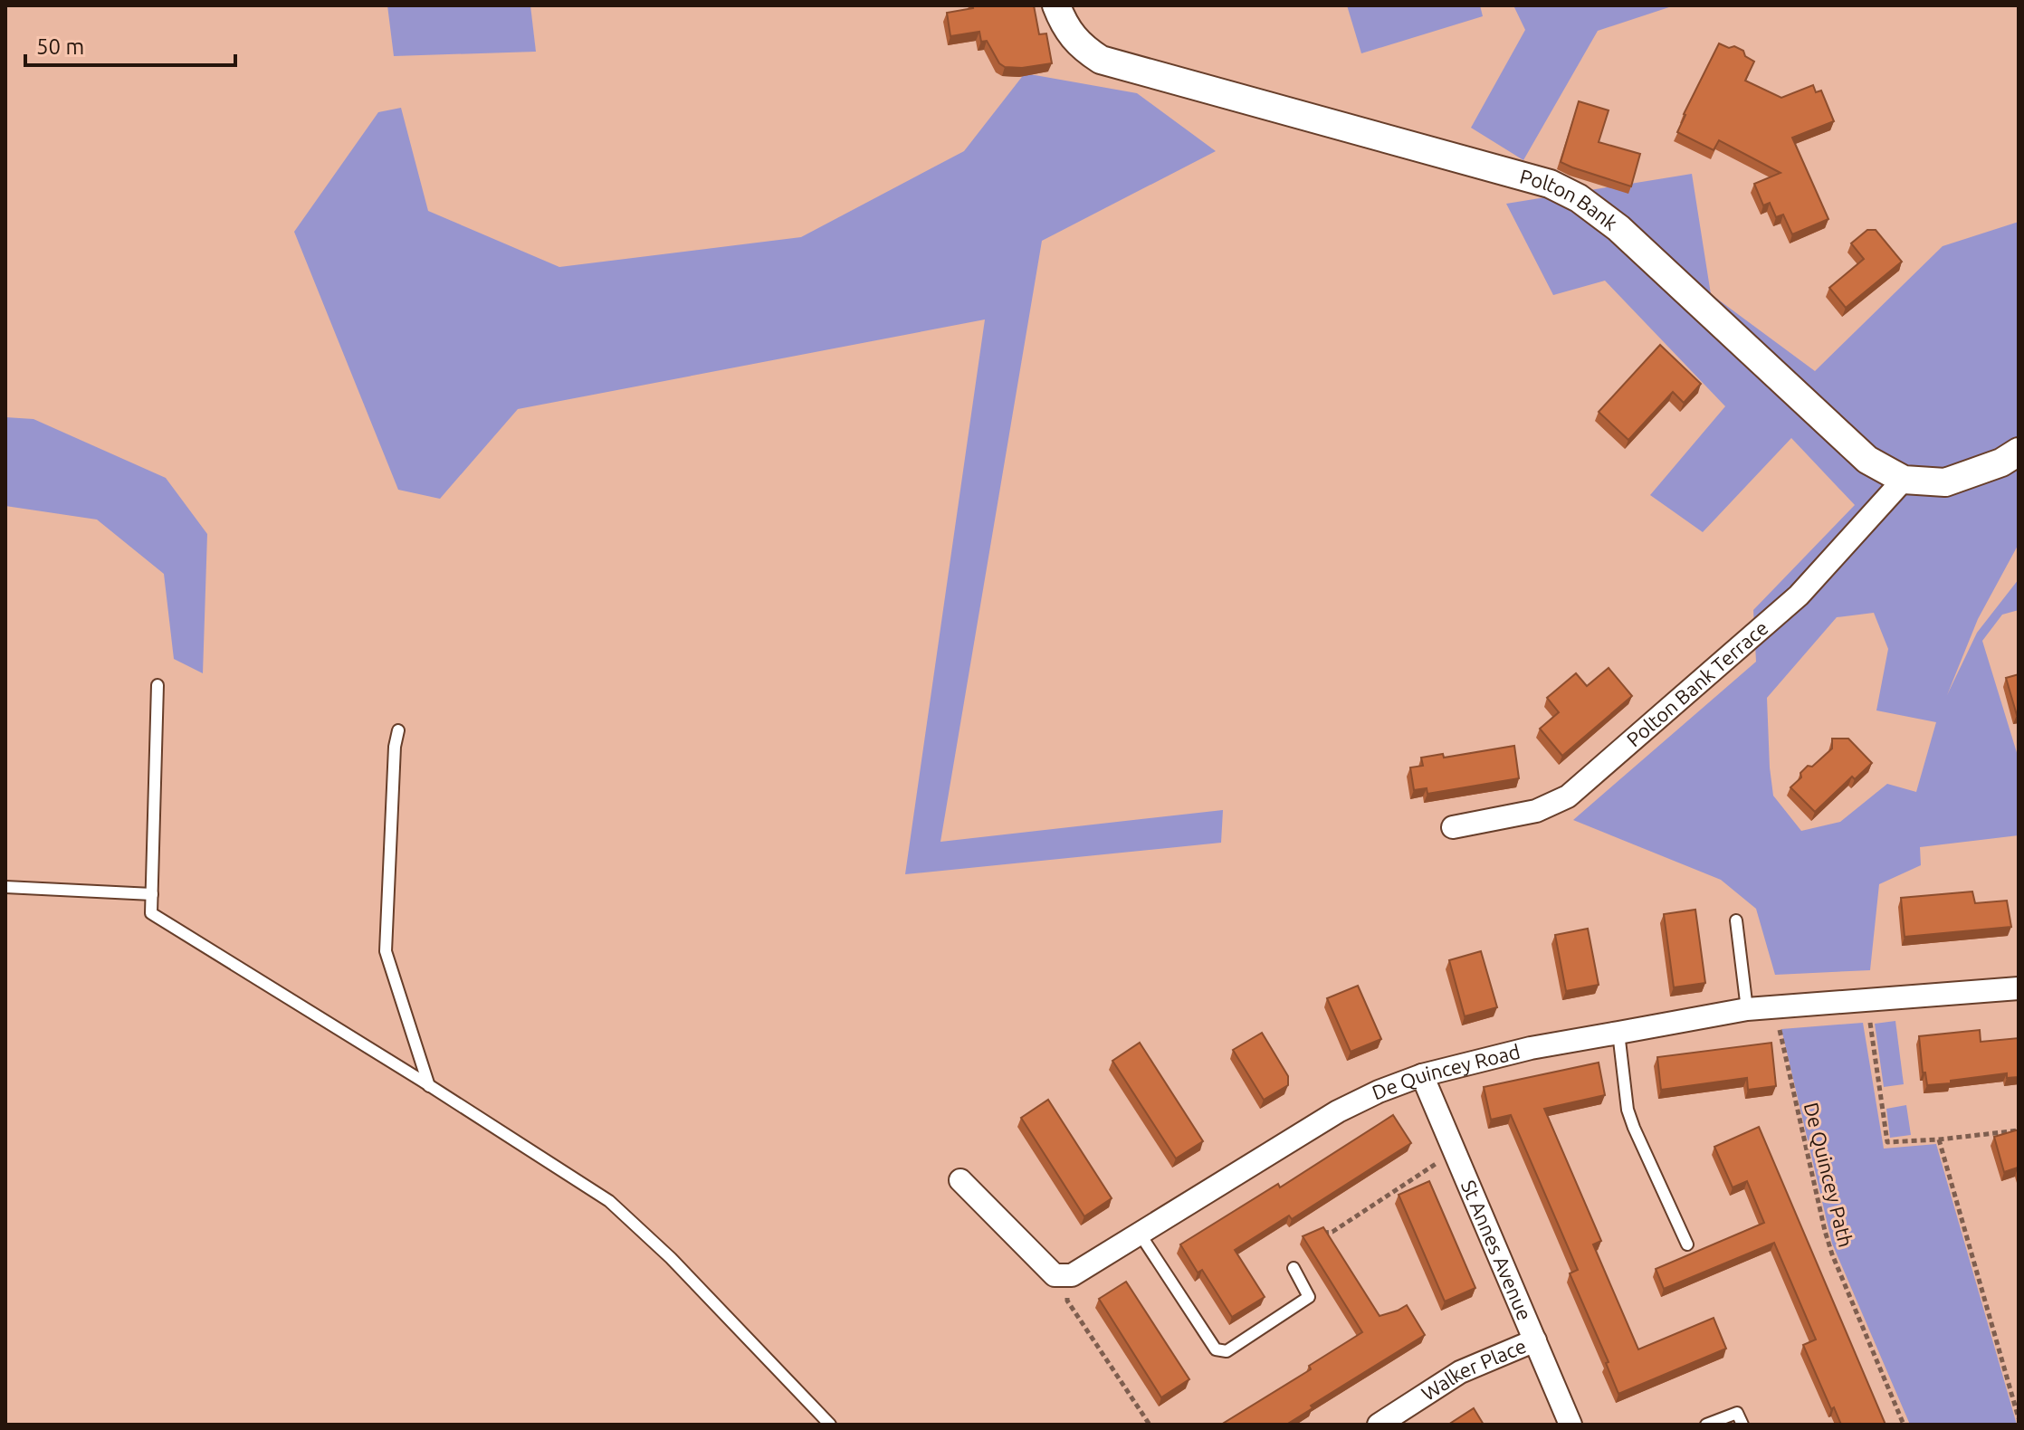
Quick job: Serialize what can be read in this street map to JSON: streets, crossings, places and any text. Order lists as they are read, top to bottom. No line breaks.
{"streets":{"street":["Polton Bank","Polton Bank Terrace","De Quincey Road","St Annes Avenue","Walker Place"],"path":["De Quincey Path"]},"crossings":[["Polton Bank","Polton Bank Terrace"],["De Quincey Road","De Quincey Path"],["De Quincey Road","St Annes Avenue"],["St Annes Avenue","Walker Place"]],"scale_bar":"50 m"}
